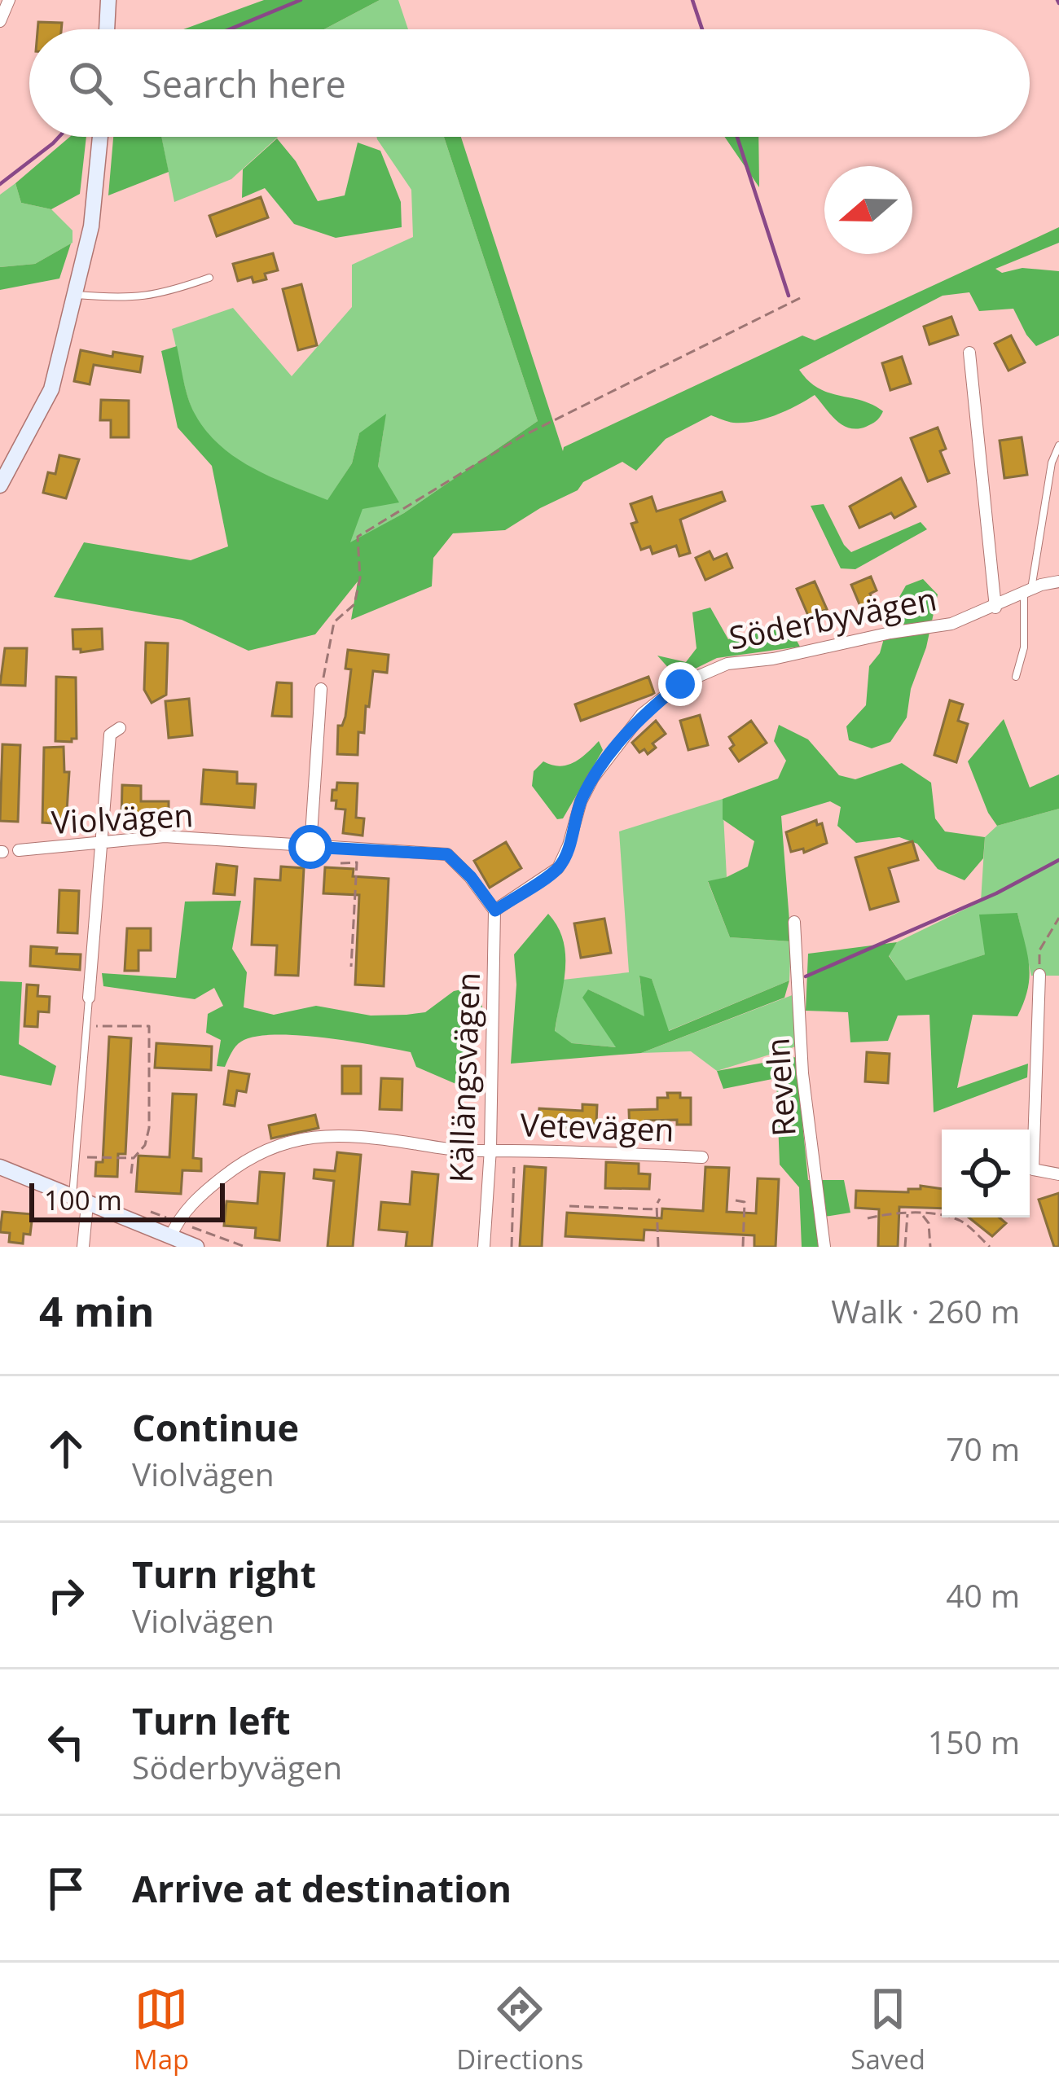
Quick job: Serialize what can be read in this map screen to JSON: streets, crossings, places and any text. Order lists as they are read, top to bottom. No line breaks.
{"streets":{"street":["Söderbyvägen","Violvägen","Källängsvägen","Reveln","Vetevägen"]},"crossings":[["Söderbyvägen","Violvägen"],["Söderbyvägen","Källängsvägen"],["Violvägen","Källängsvägen"],["Källängsvägen","Vetevägen"]],"scale_bar":"100 m","north":"left","page":{"search":"Search here","scale":"100 m","heading":["4 min","Walk · 260 m"],"list":[["Continue","Violvägen","70 m"],["Turn right","Violvägen","40 m"],["Turn left","Söderbyvägen","150 m"],"Arrive at destination"],"nav":["Map","Directions","Saved"]}}
